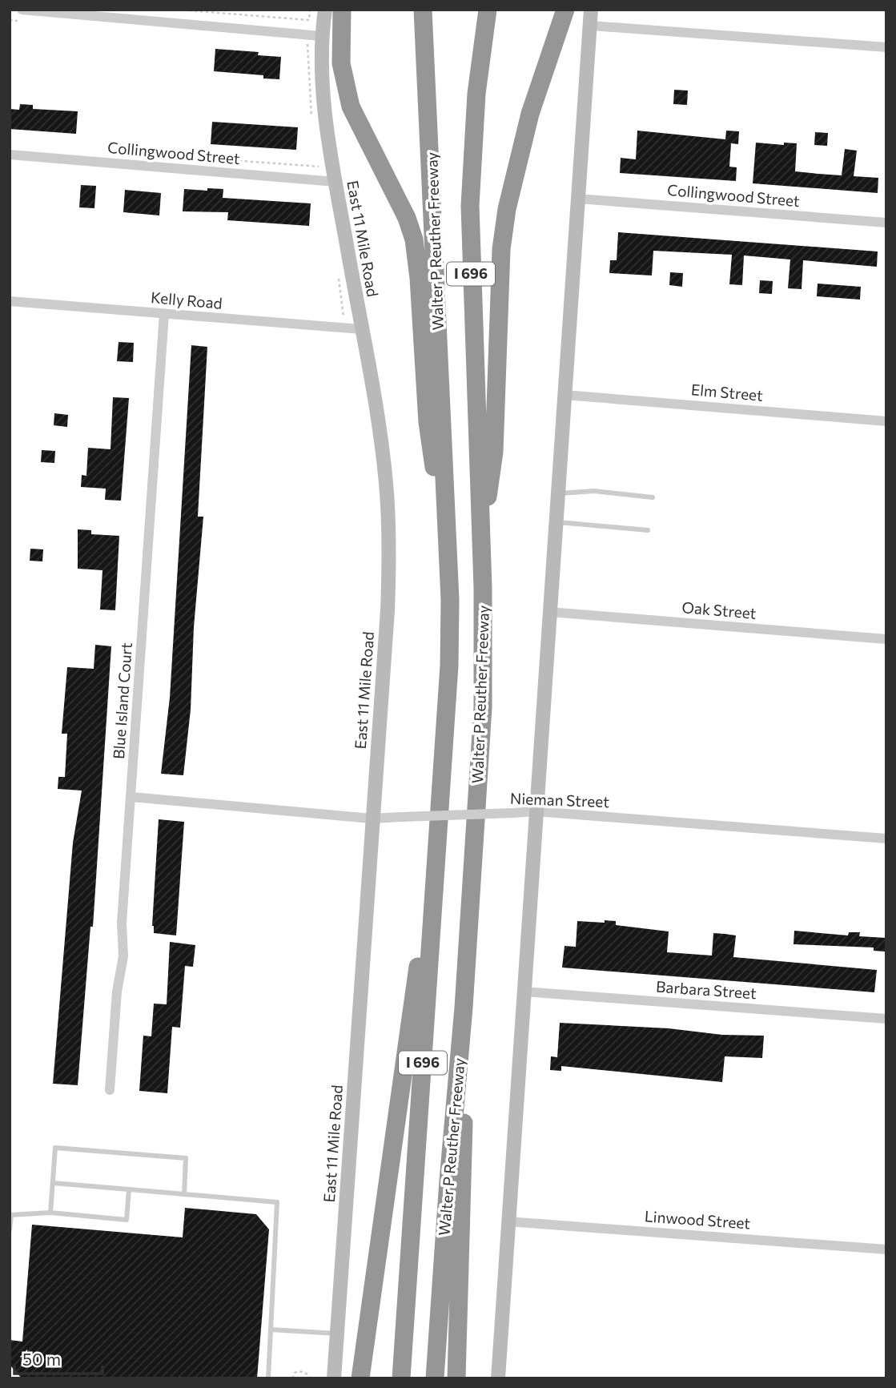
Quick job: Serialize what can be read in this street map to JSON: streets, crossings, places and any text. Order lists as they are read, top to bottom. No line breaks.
{"streets":{"highway":["Walter P Reuther Freeway","I 696"],"main road":["East 11 Mile Road"],"street":["Collingwood Street","Kelly Road","Elm Street","Oak Street","Blue Island Court","Nieman Street","Barbara Street","Linwood Street"]},"crossings":[["Collingwood Street","East 11 Mile Road"],["East 11 Mile Road","Kelly Road"],["East 11 Mile Road","Nieman Street"],["Kelly Road","Blue Island Court"],["Blue Island Court","Nieman Street"]],"scale_bar":"50 m"}
